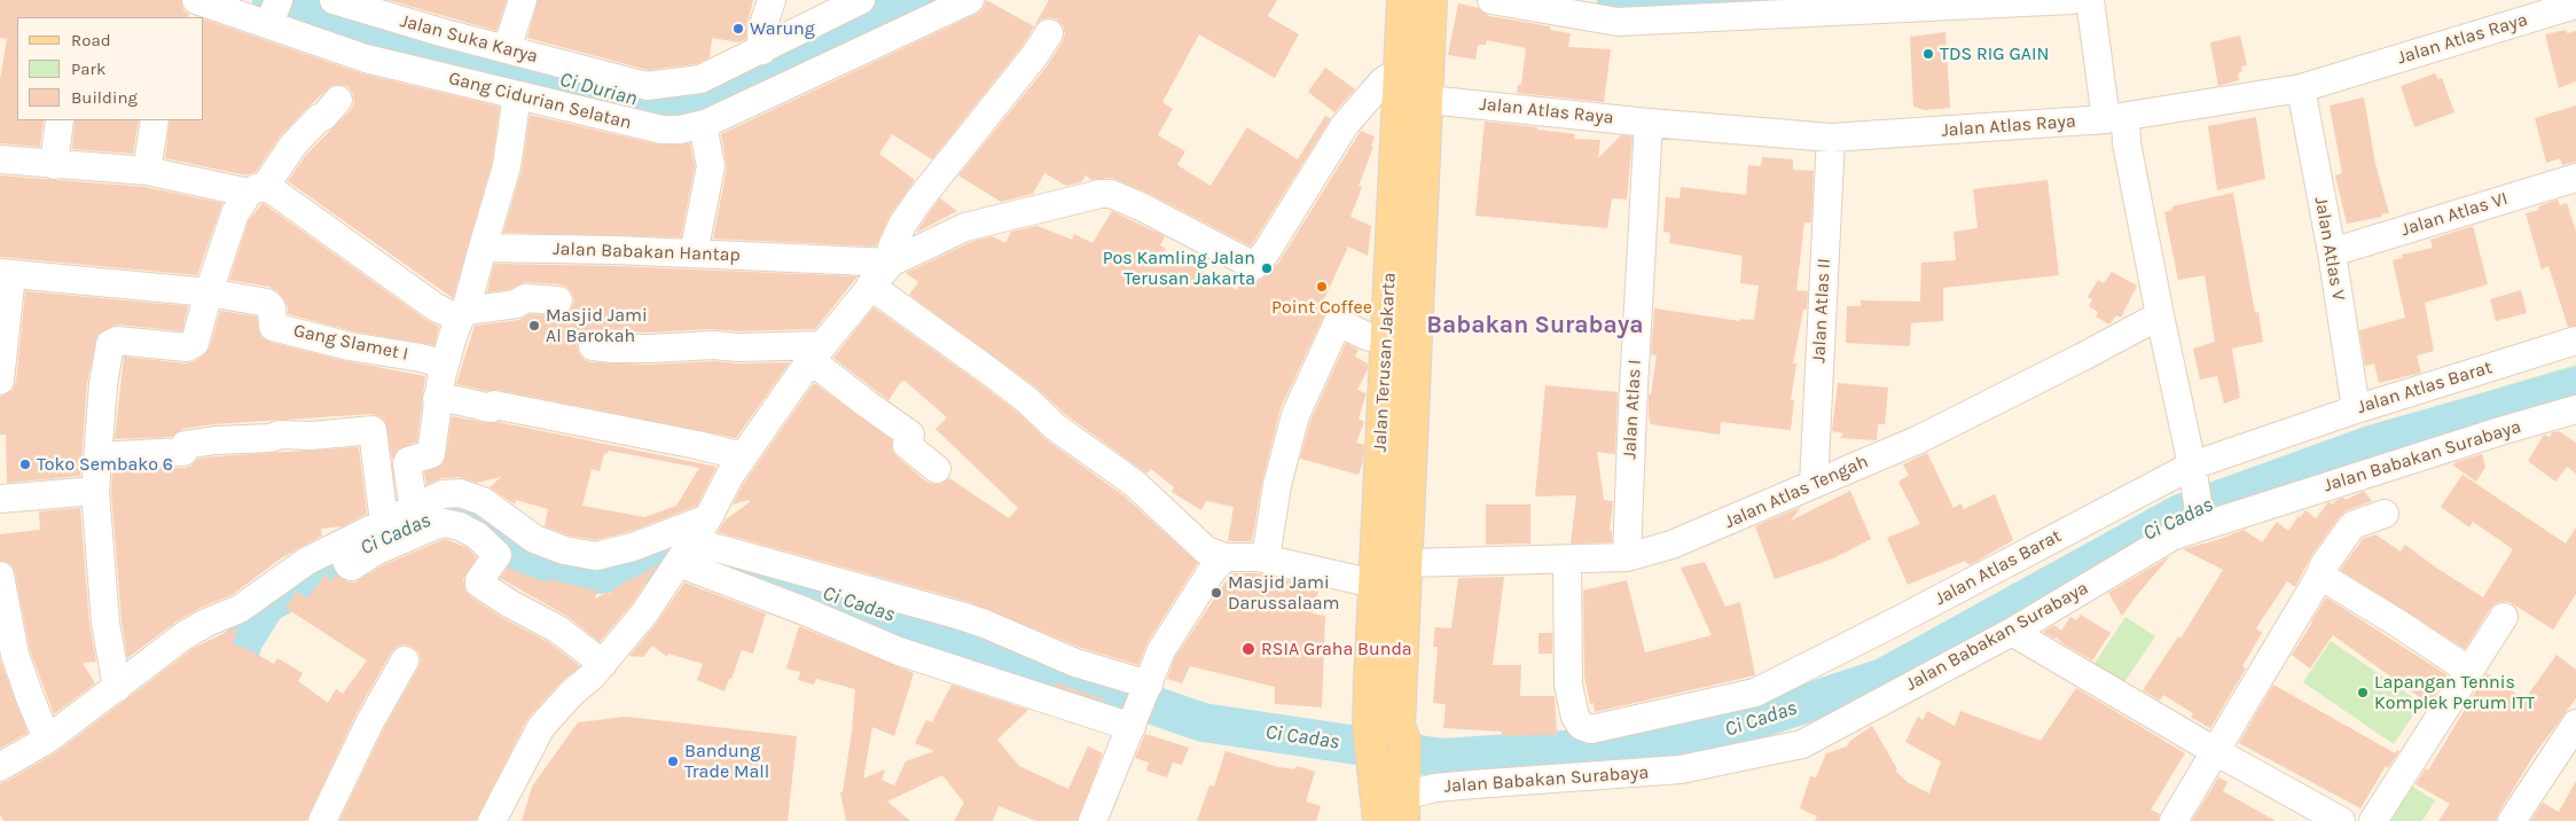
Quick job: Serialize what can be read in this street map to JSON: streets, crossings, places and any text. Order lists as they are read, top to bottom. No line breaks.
{"streets":{"main road":["Jalan Terusan Jakarta"],"street":["Jalan Suka Karya","Jalan Atlas Raya","Gang Cidurian Selatan","Jalan Atlas VI","Jalan Atlas V","Jalan Babakan Hantap","Jalan Atlas II","Gang Slamet I","Jalan Atlas Barat","Jalan Atlas I","Jalan Babakan Surabaya","Jalan Atlas Tengah"]},"crossings":[["Jalan Atlas Raya","Jalan Atlas V"],["Jalan Atlas Raya","Jalan Babakan Hantap"],["Jalan Atlas Raya","Jalan Atlas II"],["Jalan Atlas Raya","Jalan Terusan Jakarta"],["Jalan Atlas Raya","Jalan Atlas I"],["Jalan Atlas VI","Jalan Atlas V"],["Jalan Atlas V","Jalan Atlas Barat"],["Jalan Babakan Hantap","Jalan Terusan Jakarta"],["Jalan Atlas II","Jalan Atlas Tengah"],["Jalan Terusan Jakarta","Jalan Babakan Surabaya"],["Jalan Terusan Jakarta","Jalan Atlas Tengah"],["Jalan Atlas Barat","Jalan Atlas Tengah"],["Jalan Atlas I","Jalan Atlas Tengah"]],"districts":["Babakan Surabaya"],"water":["Ci Durian","Ci Cadas"],"places":["Warung","TDS RIG GAIN","Pos Kamling Jalan Terusan Jakarta","Point Coffee","Masjid Jami Al Barokah","Toko Sembako 6","Masjid Jami Darussalaam","RSIA Graha Bunda","Lapangan Tennis Komplek Perum ITT","Bandung Trade Mall"],"legend":["Road","Park","Building"]}
